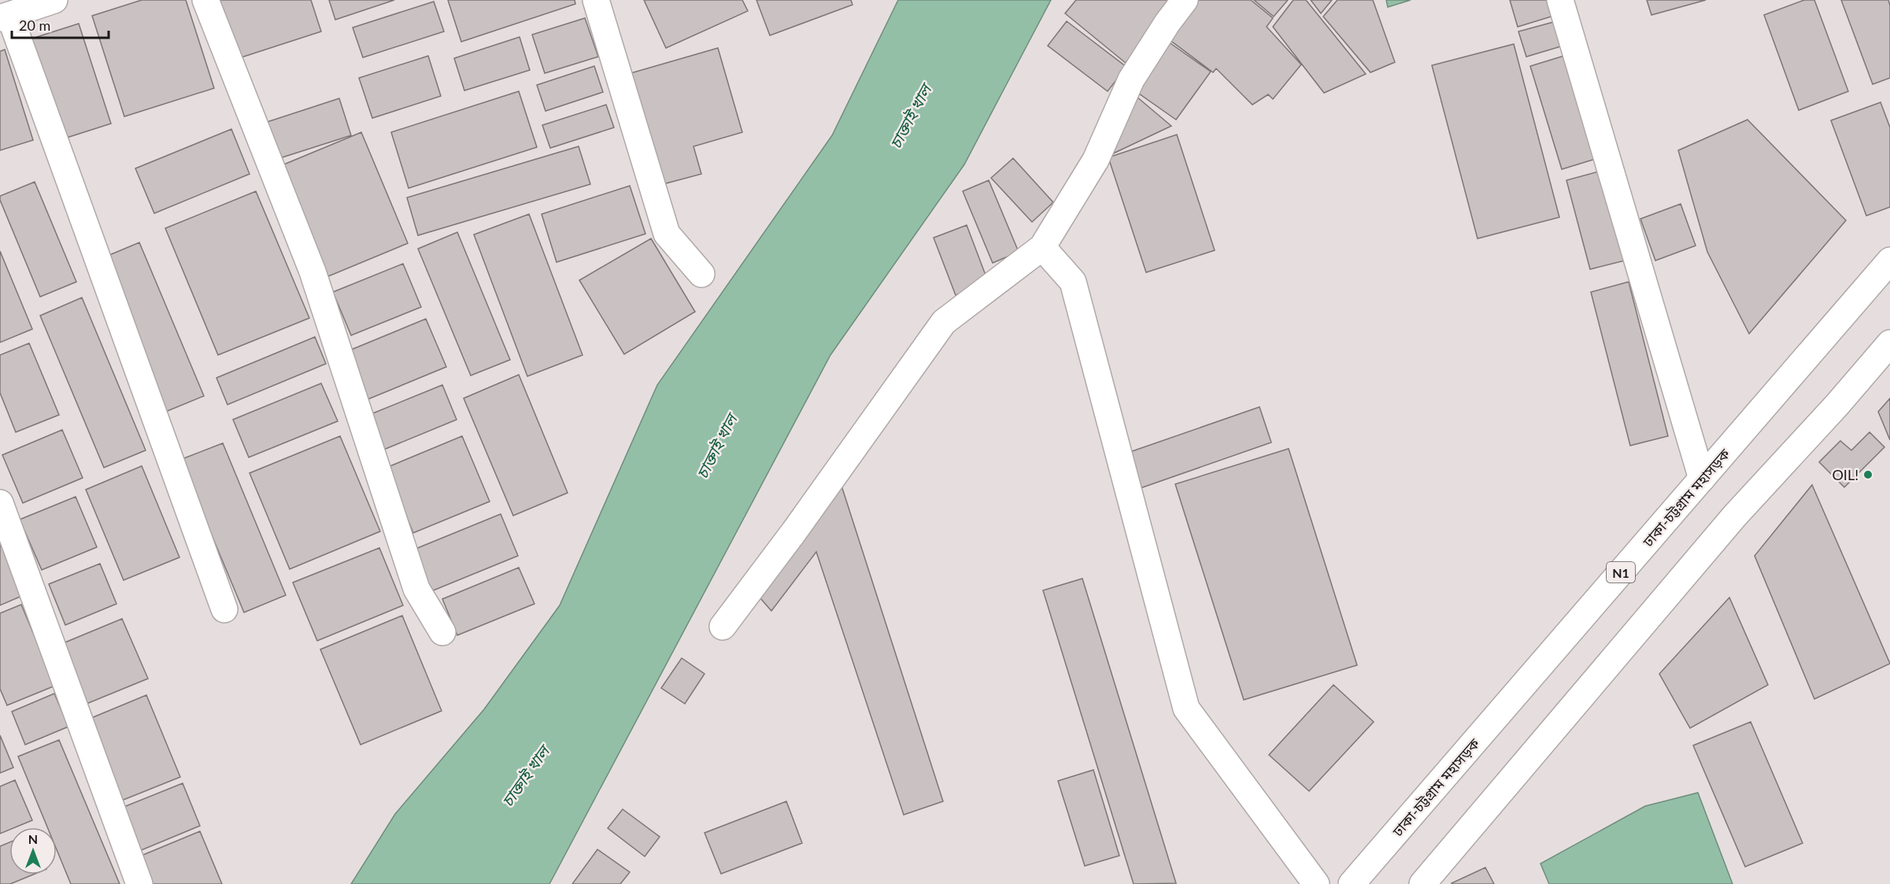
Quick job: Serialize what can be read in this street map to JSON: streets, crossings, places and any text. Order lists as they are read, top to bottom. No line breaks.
{"streets":{"main road":["ঢাকা-চট্টগ্রাম মহাসড়ক","N1"]},"water":["চাক্তাই খাল"],"places":["OIL!"],"scale_bar":"20 m","north":"top"}
